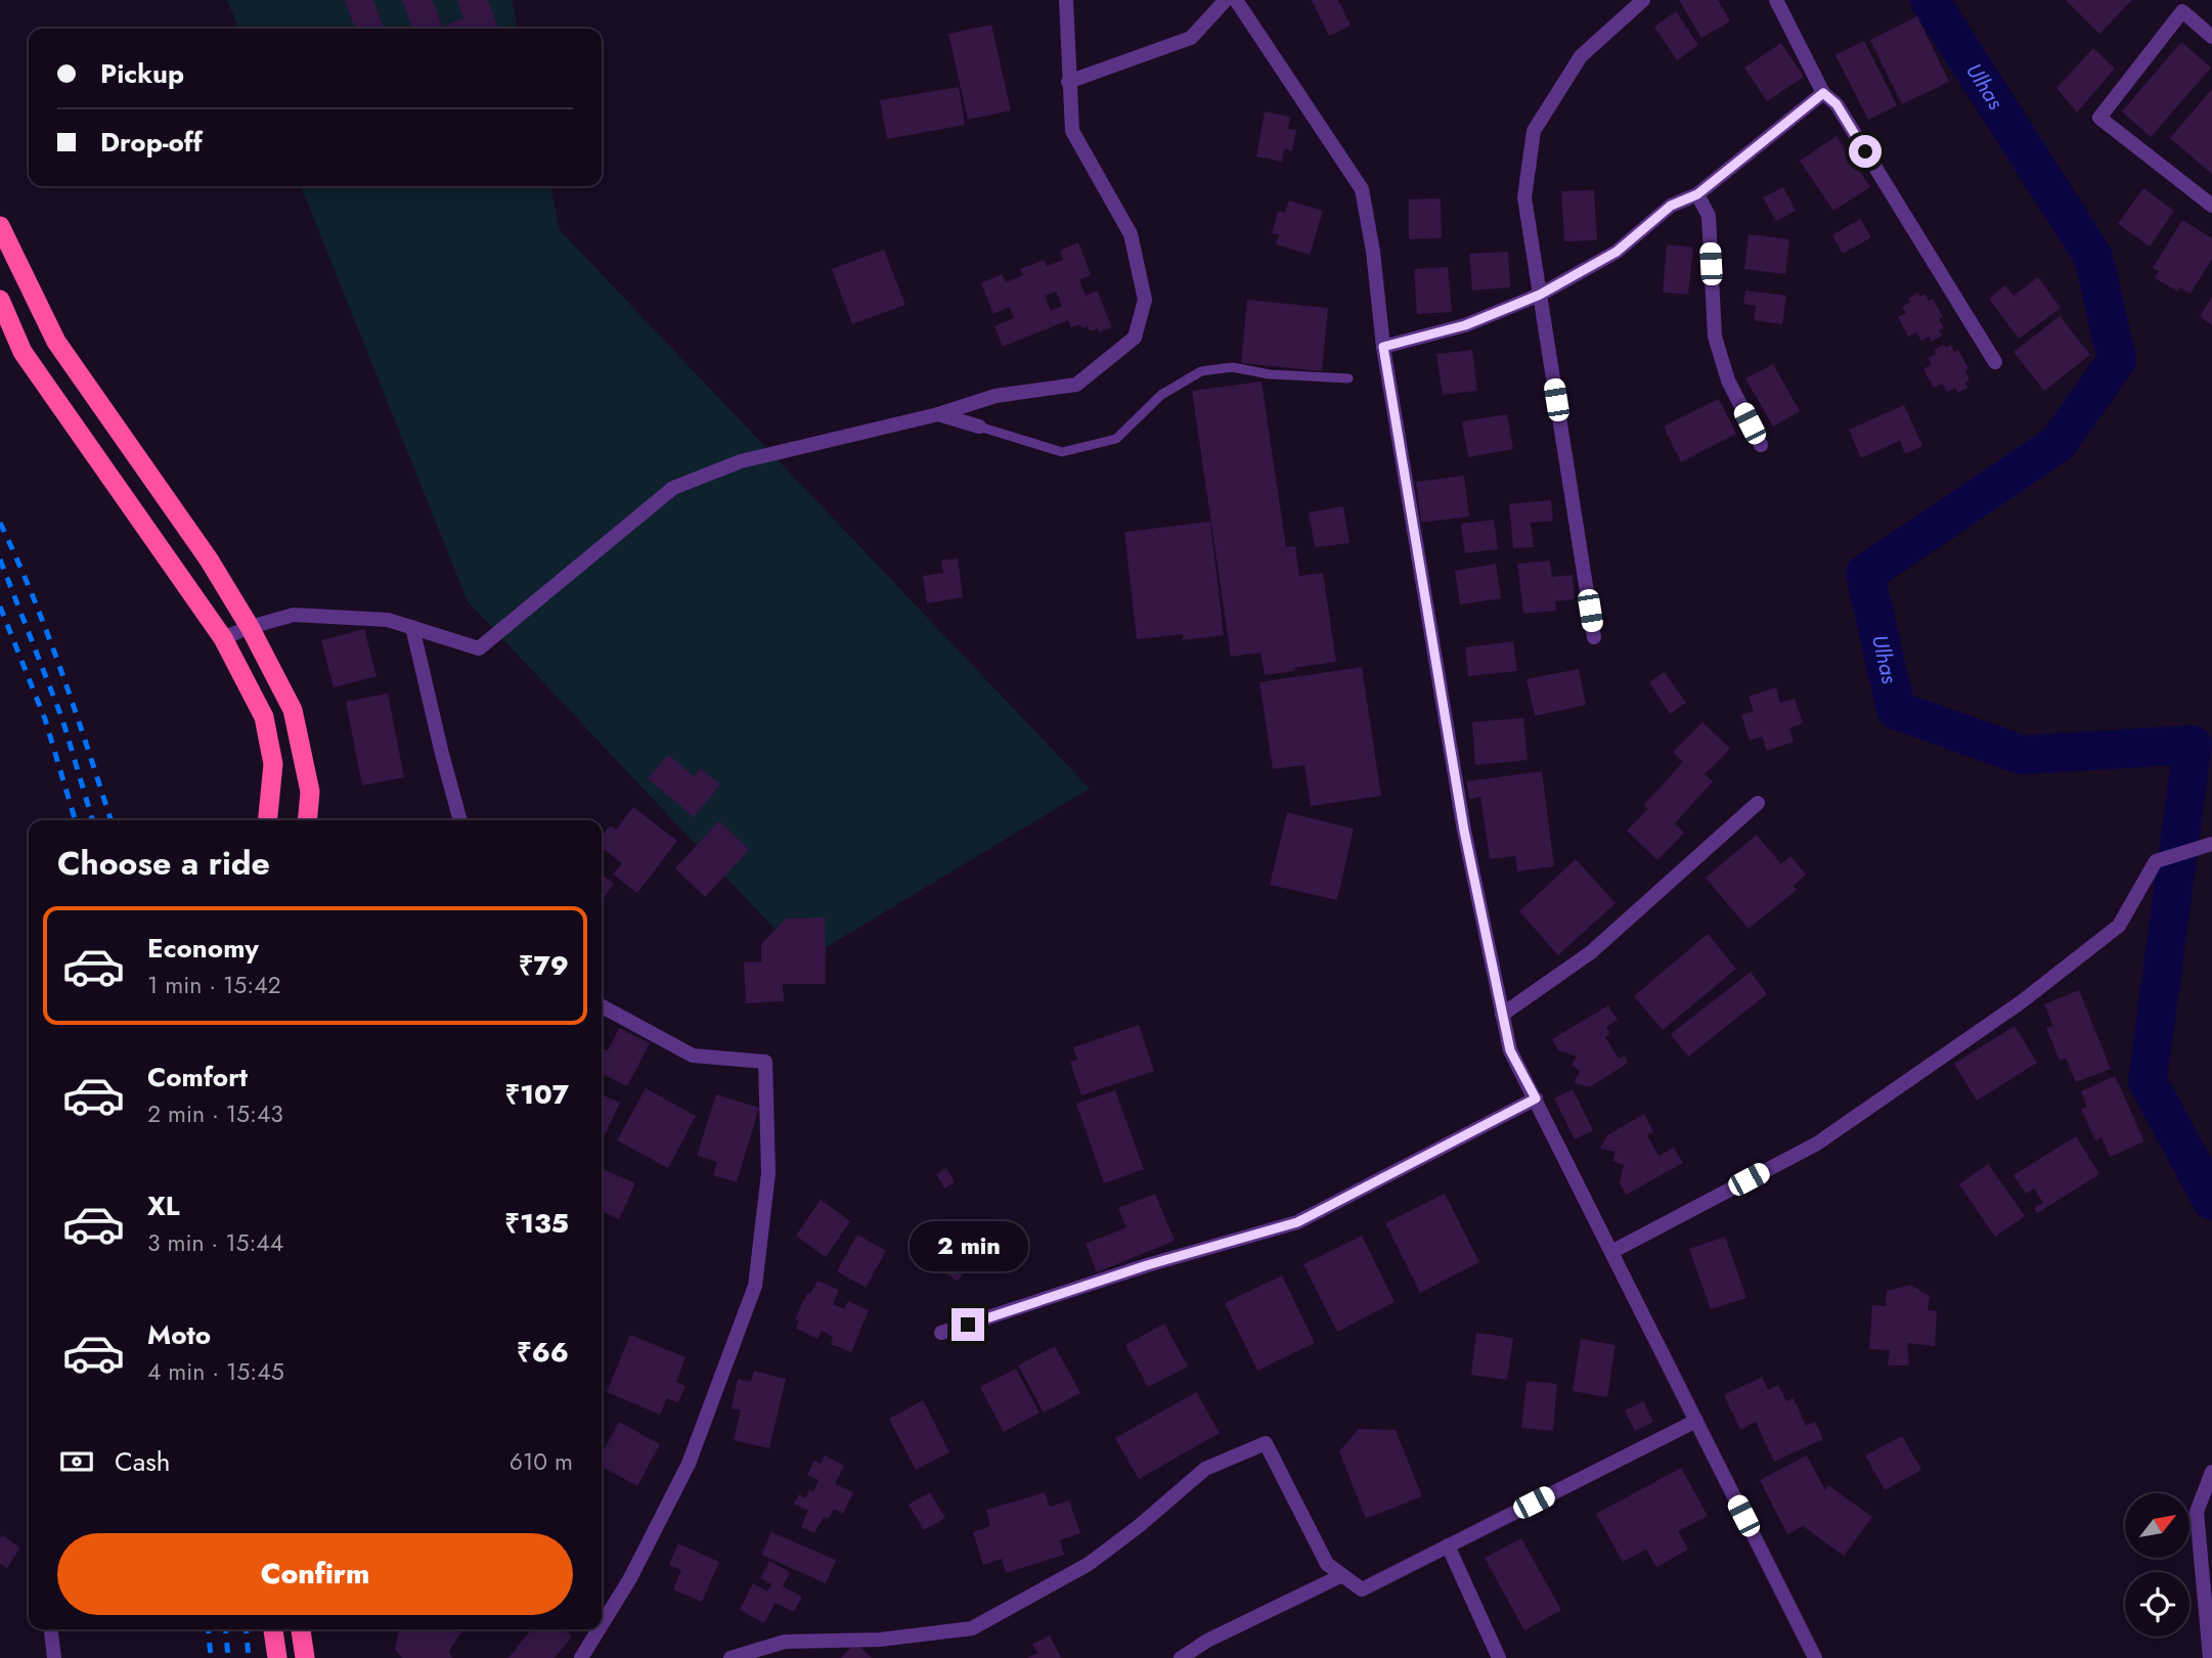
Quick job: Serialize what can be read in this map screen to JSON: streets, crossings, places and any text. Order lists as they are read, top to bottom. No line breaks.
{"water":["Ulhas"],"north":"top right","page":{"banner":["Pickup","Drop-off"],"heading":"Choose a ride","list":[{"name":"Economy","note":"1 min · 15:42","value":"₹79"},{"name":"Comfort","note":"2 min · 15:43","value":"₹107"},{"name":"XL","note":"3 min · 15:44","value":"₹135"},{"name":"Moto","note":"4 min · 15:45","value":"₹66"}],"bubble":"2 min","pay":["Cash","610 m"],"buttons":"Confirm"}}
